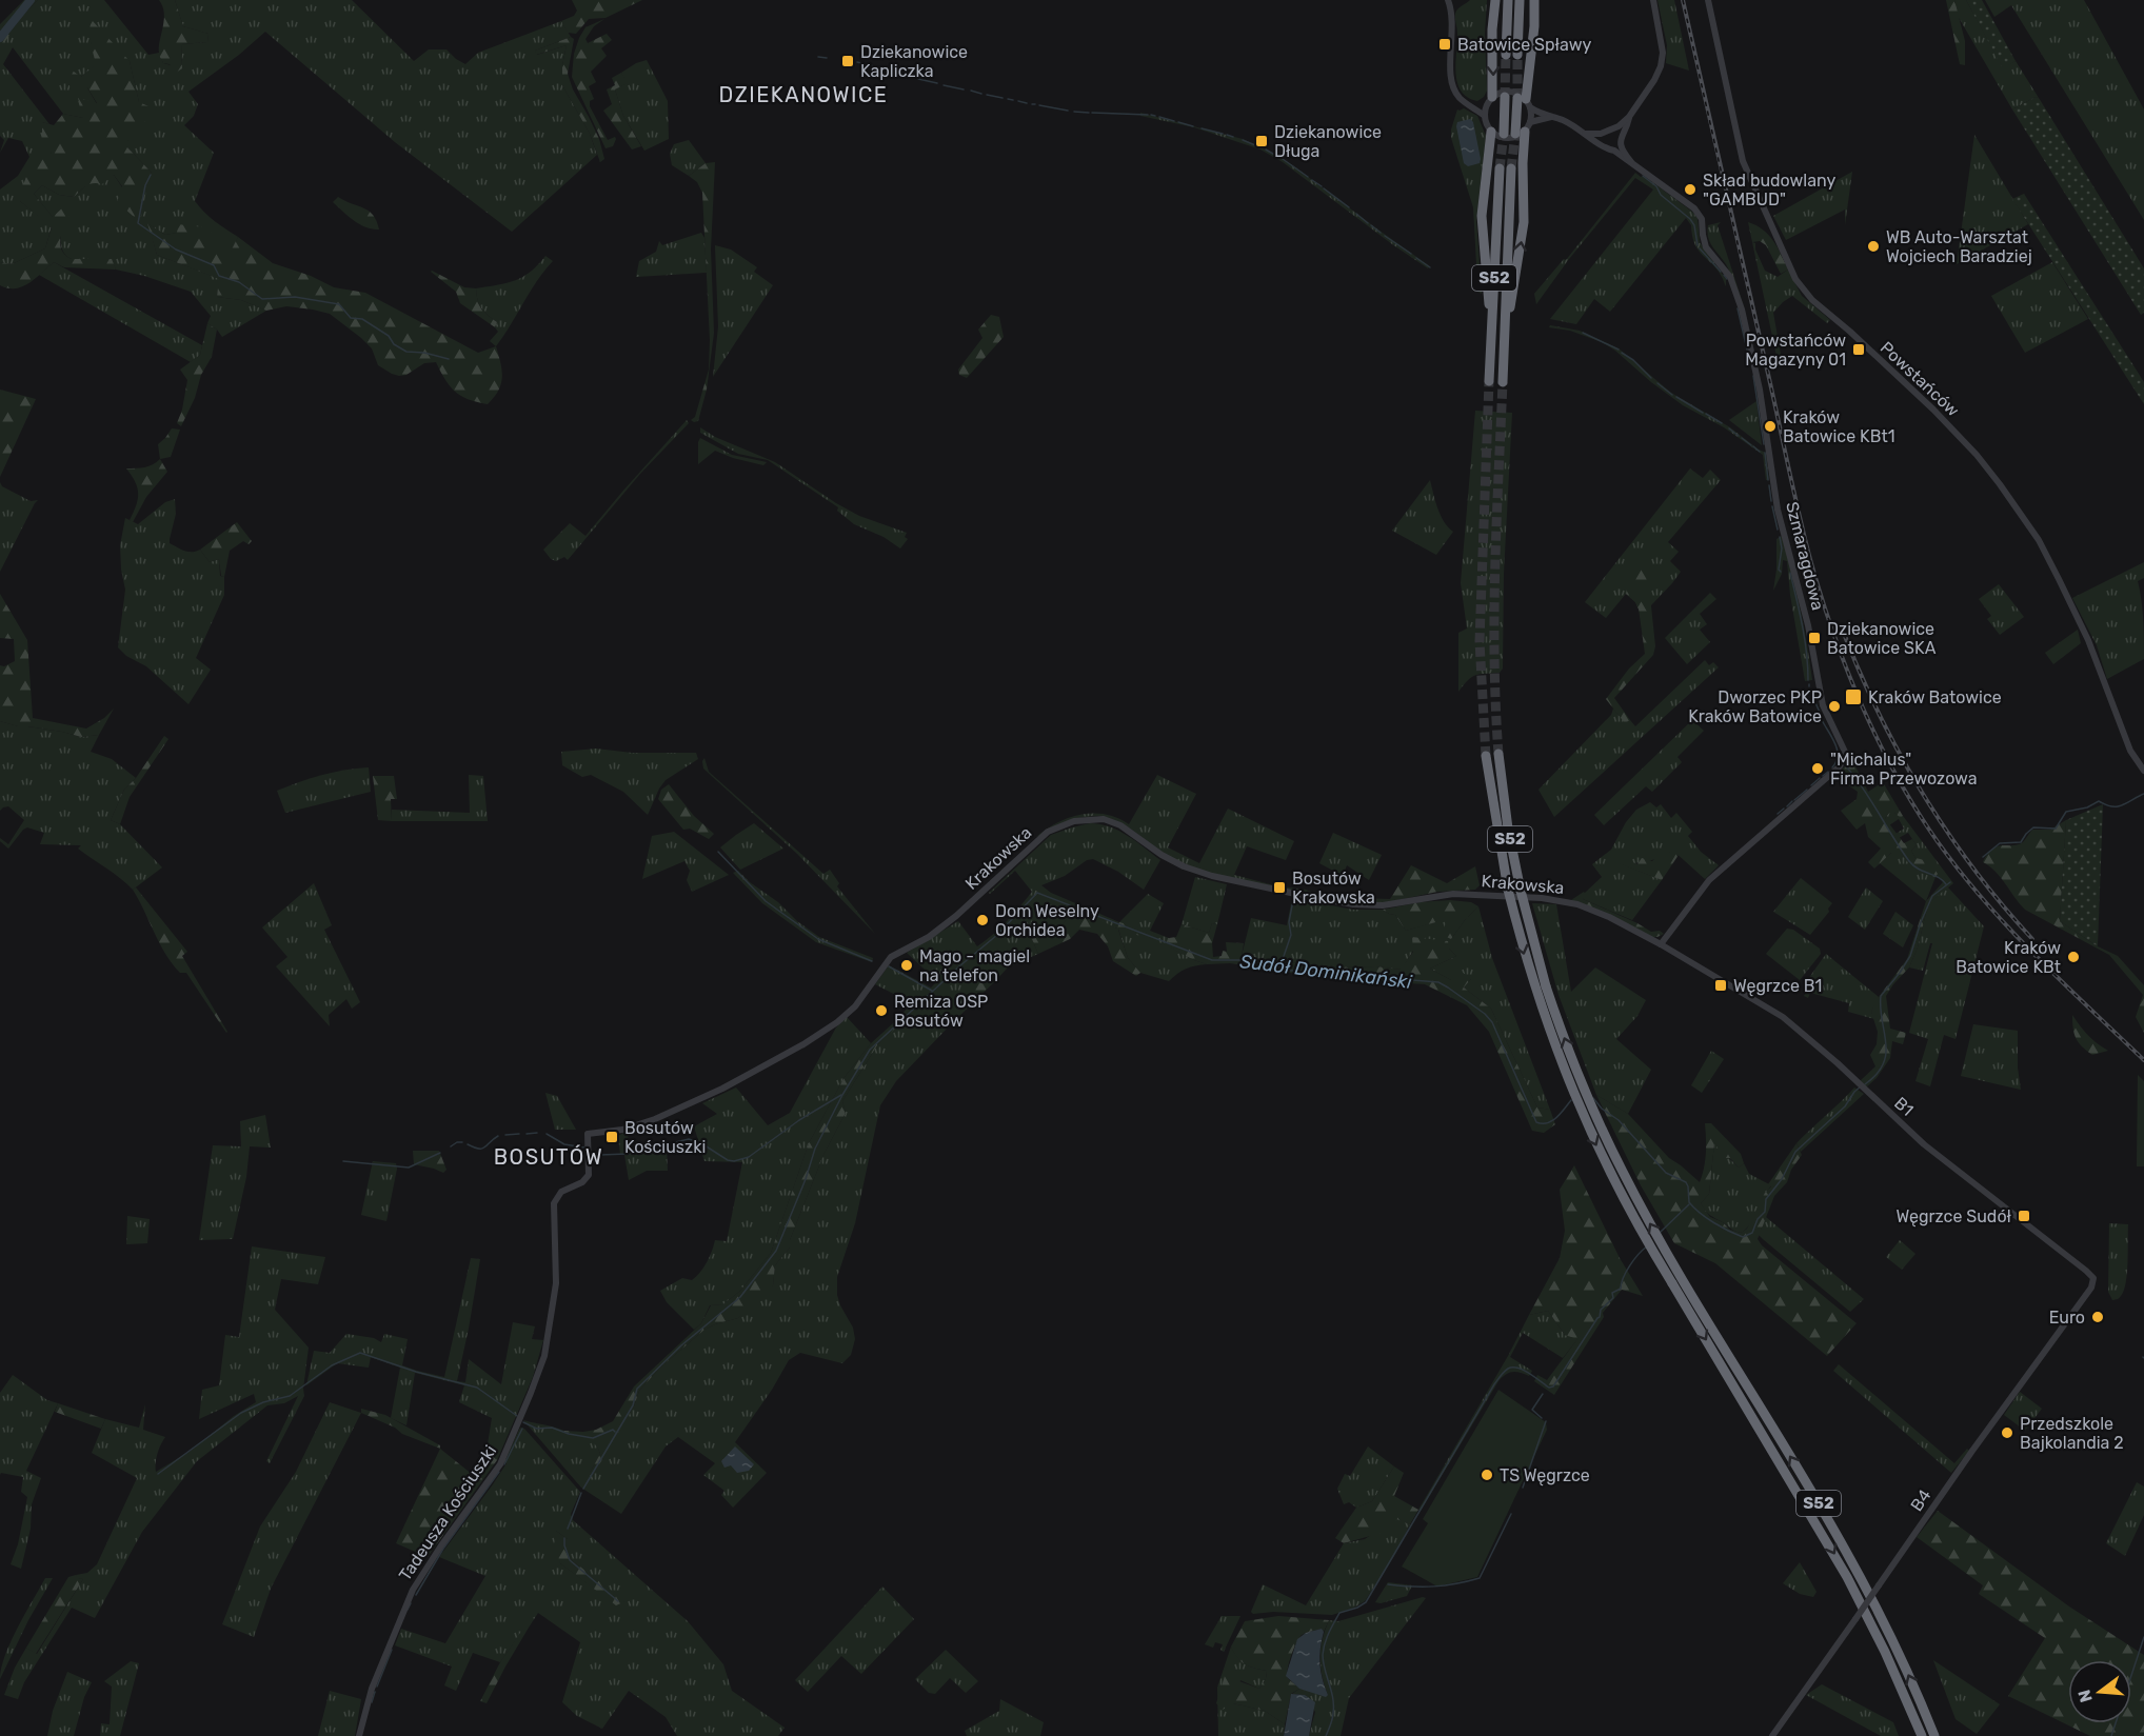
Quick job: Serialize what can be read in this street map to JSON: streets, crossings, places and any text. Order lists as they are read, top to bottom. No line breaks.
{"streets":{"highway":["S52"],"street":["Powstańców","Szmaragdowa","Krakowska","B1","B4","Tadeusza Kościuszki"]},"crossings":[["Szmaragdowa","Krakowska"],["Krakowska","B1"],["Krakowska","Tadeusza Kościuszki"],["B1","B4"]],"districts":["DZIEKANOWICE","BOSUTÓW"],"water":["Sudół Dominikański"],"places":{"transit":["Batowice Spławy","Dziekanowice Kapliczka","Dziekanowice Długa","Powstańców Magazyny 01","Dziekanowice Batowice SKA","Kraków Batowice","Bosutów Krakowska","Węgrzce B1","Bosutów Kościuszki","Węgrzce Sudół"],"other":["Skład budowlany \"GAMBUD\"","WB Auto-Warsztat Wojciech Baradziej","Kraków Batowice KBt1","Dworzec PKP Kraków Batowice","\"Michalus\" Firma Przewozowa","Dom Weselny Orchidea","Kraków Batowice KBt","Mago - magiel na telefon","Remiza OSP Bosutów","Euro","Przedszkole Bajkolandia 2","TS Węgrzce"]},"north":"left"}
